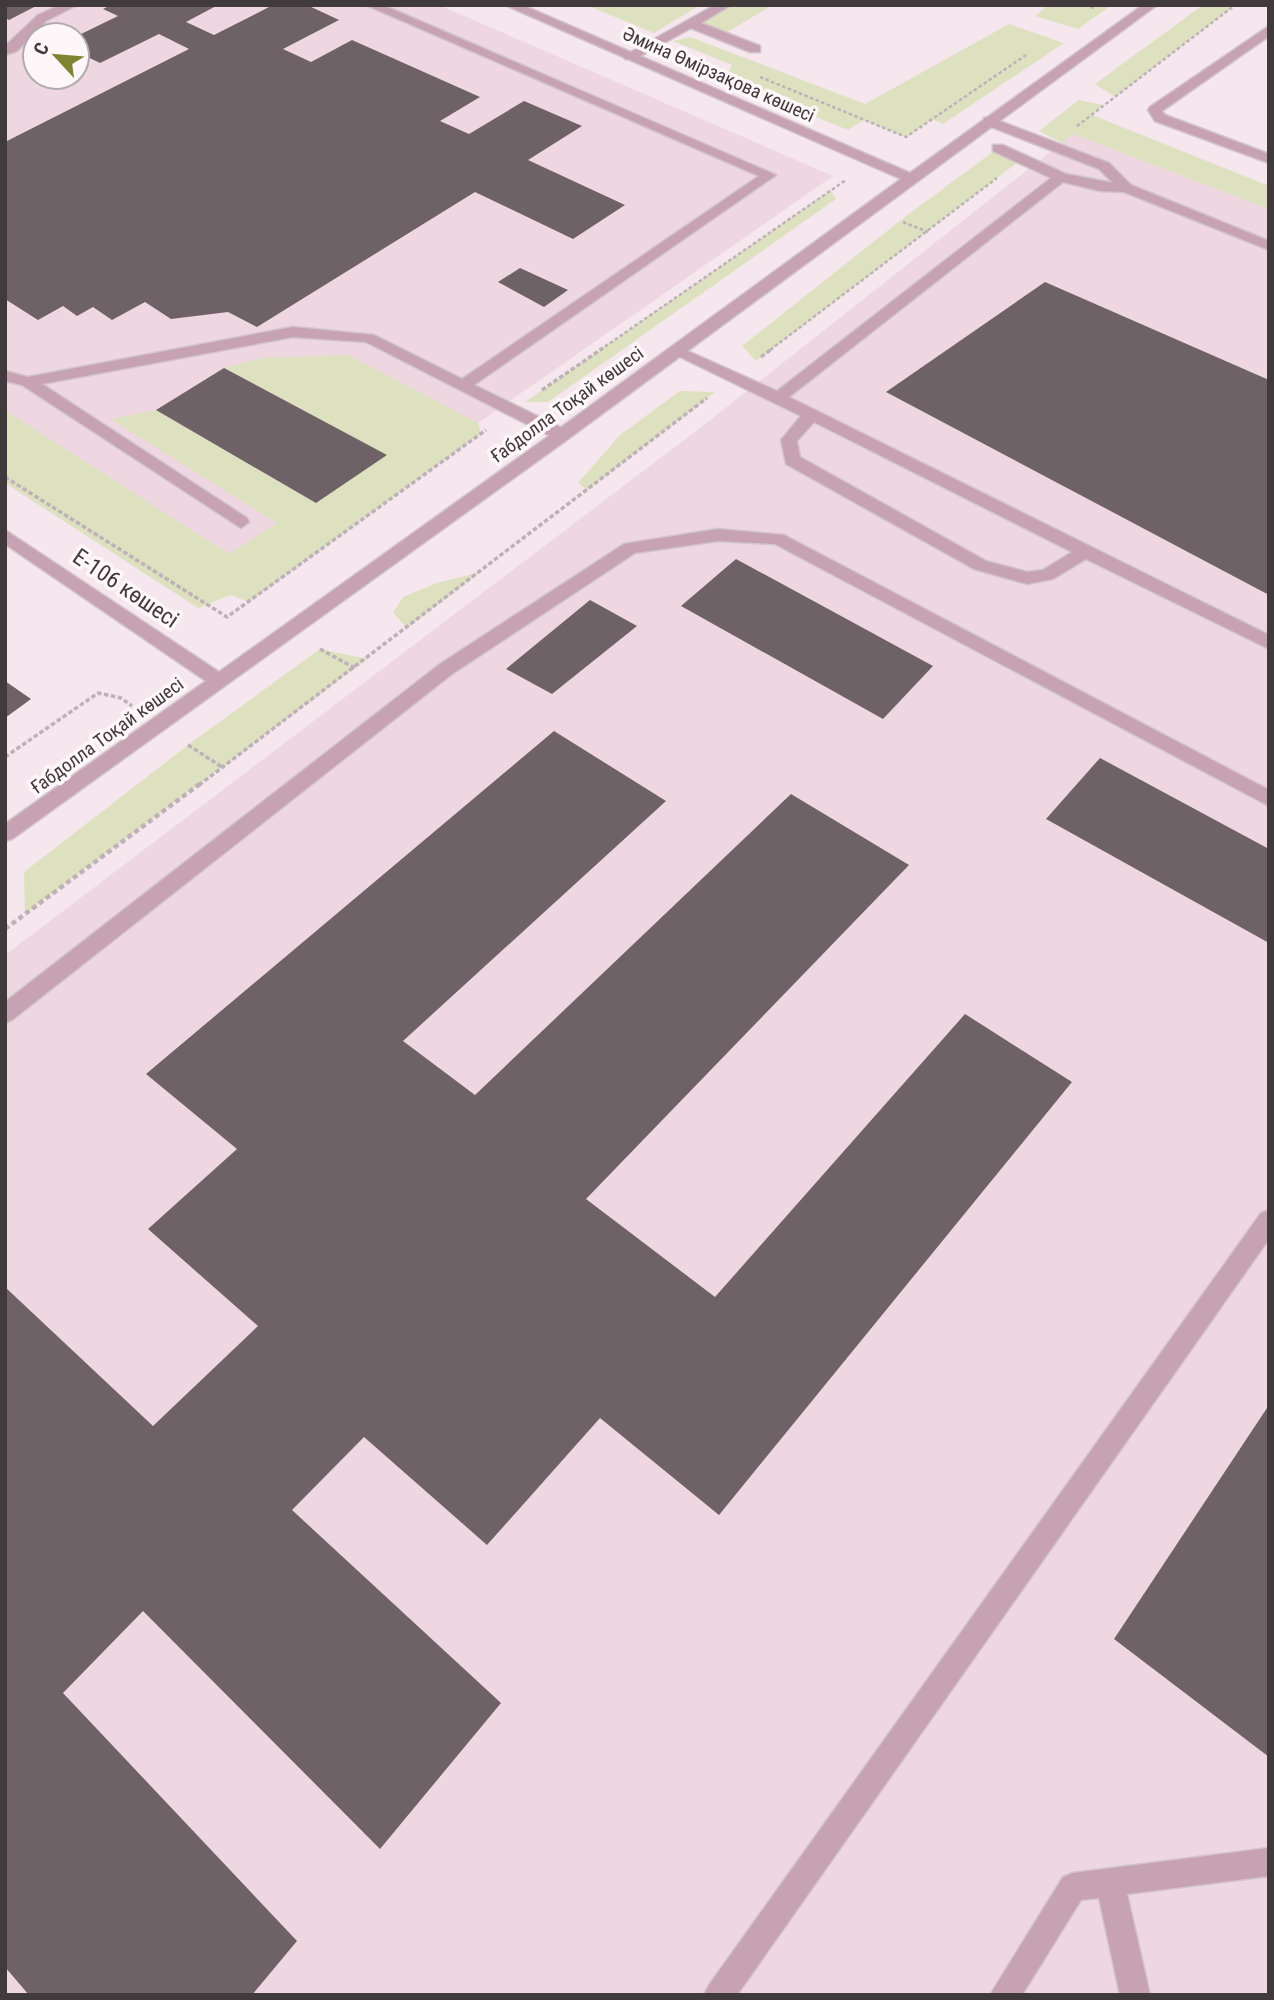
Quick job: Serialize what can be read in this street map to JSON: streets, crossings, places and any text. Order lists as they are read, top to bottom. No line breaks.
{"streets":{"street":["Әмина Өмірзақова көшесі","Ғабдолла Тоқай көшесі","Е-106 көшесі"]},"crossings":[["Әмина Өмірзақова көшесі","Ғабдолла Тоқай көшесі"],["Ғабдолла Тоқай көшесі","Е-106 көшесі"]],"north":"top left"}
